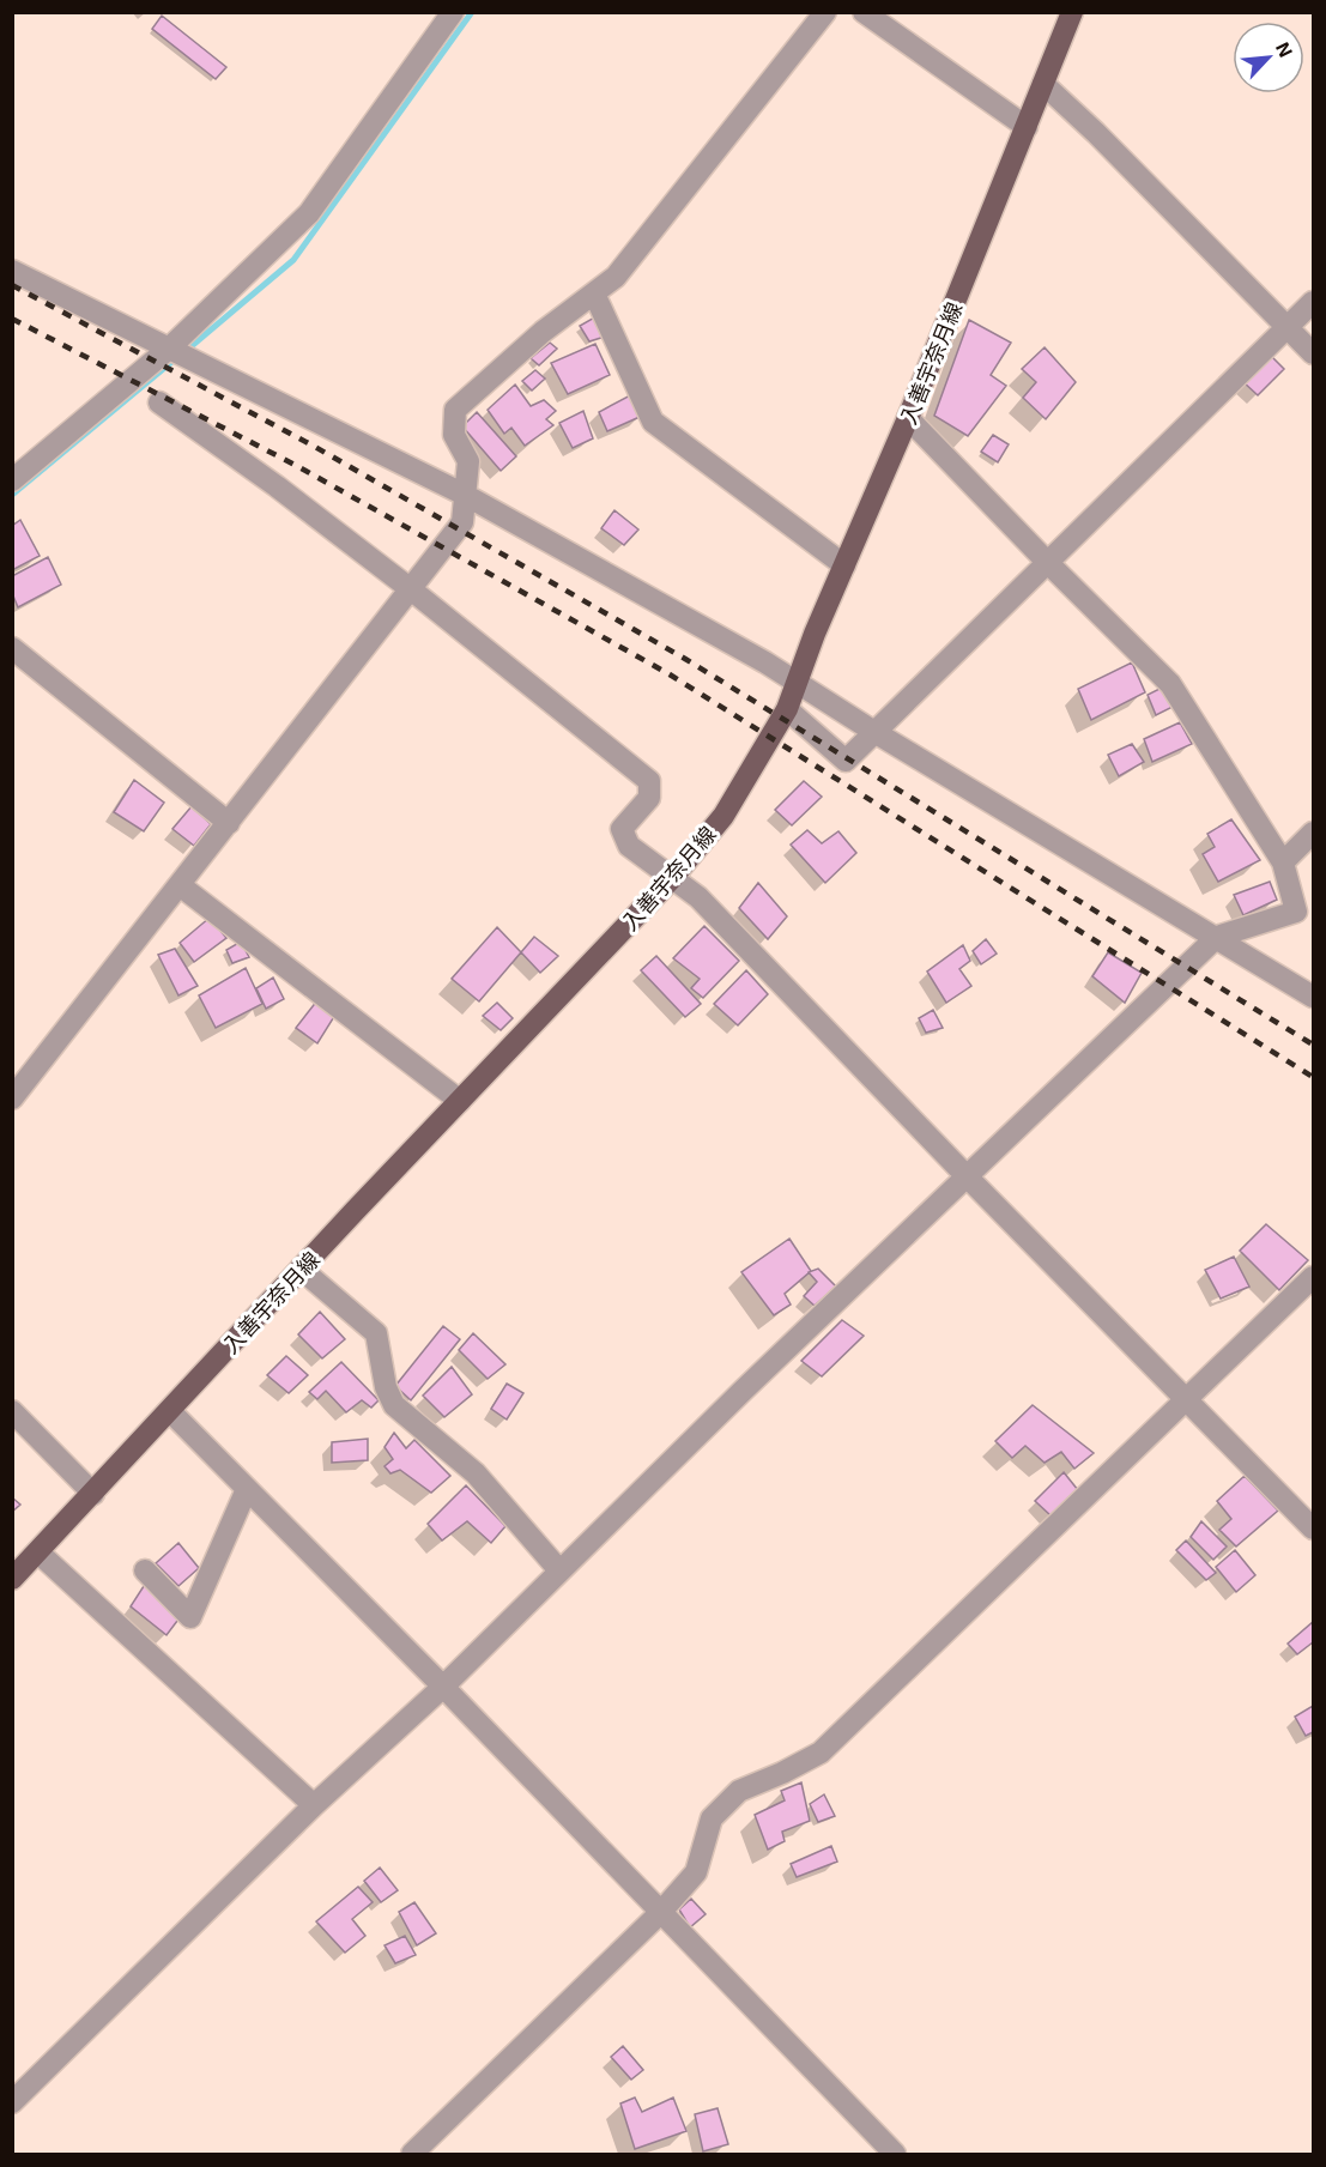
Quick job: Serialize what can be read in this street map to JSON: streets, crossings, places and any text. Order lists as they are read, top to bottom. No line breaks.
{"streets":{"main road":["入善宇奈月線"]},"north":"top right"}
